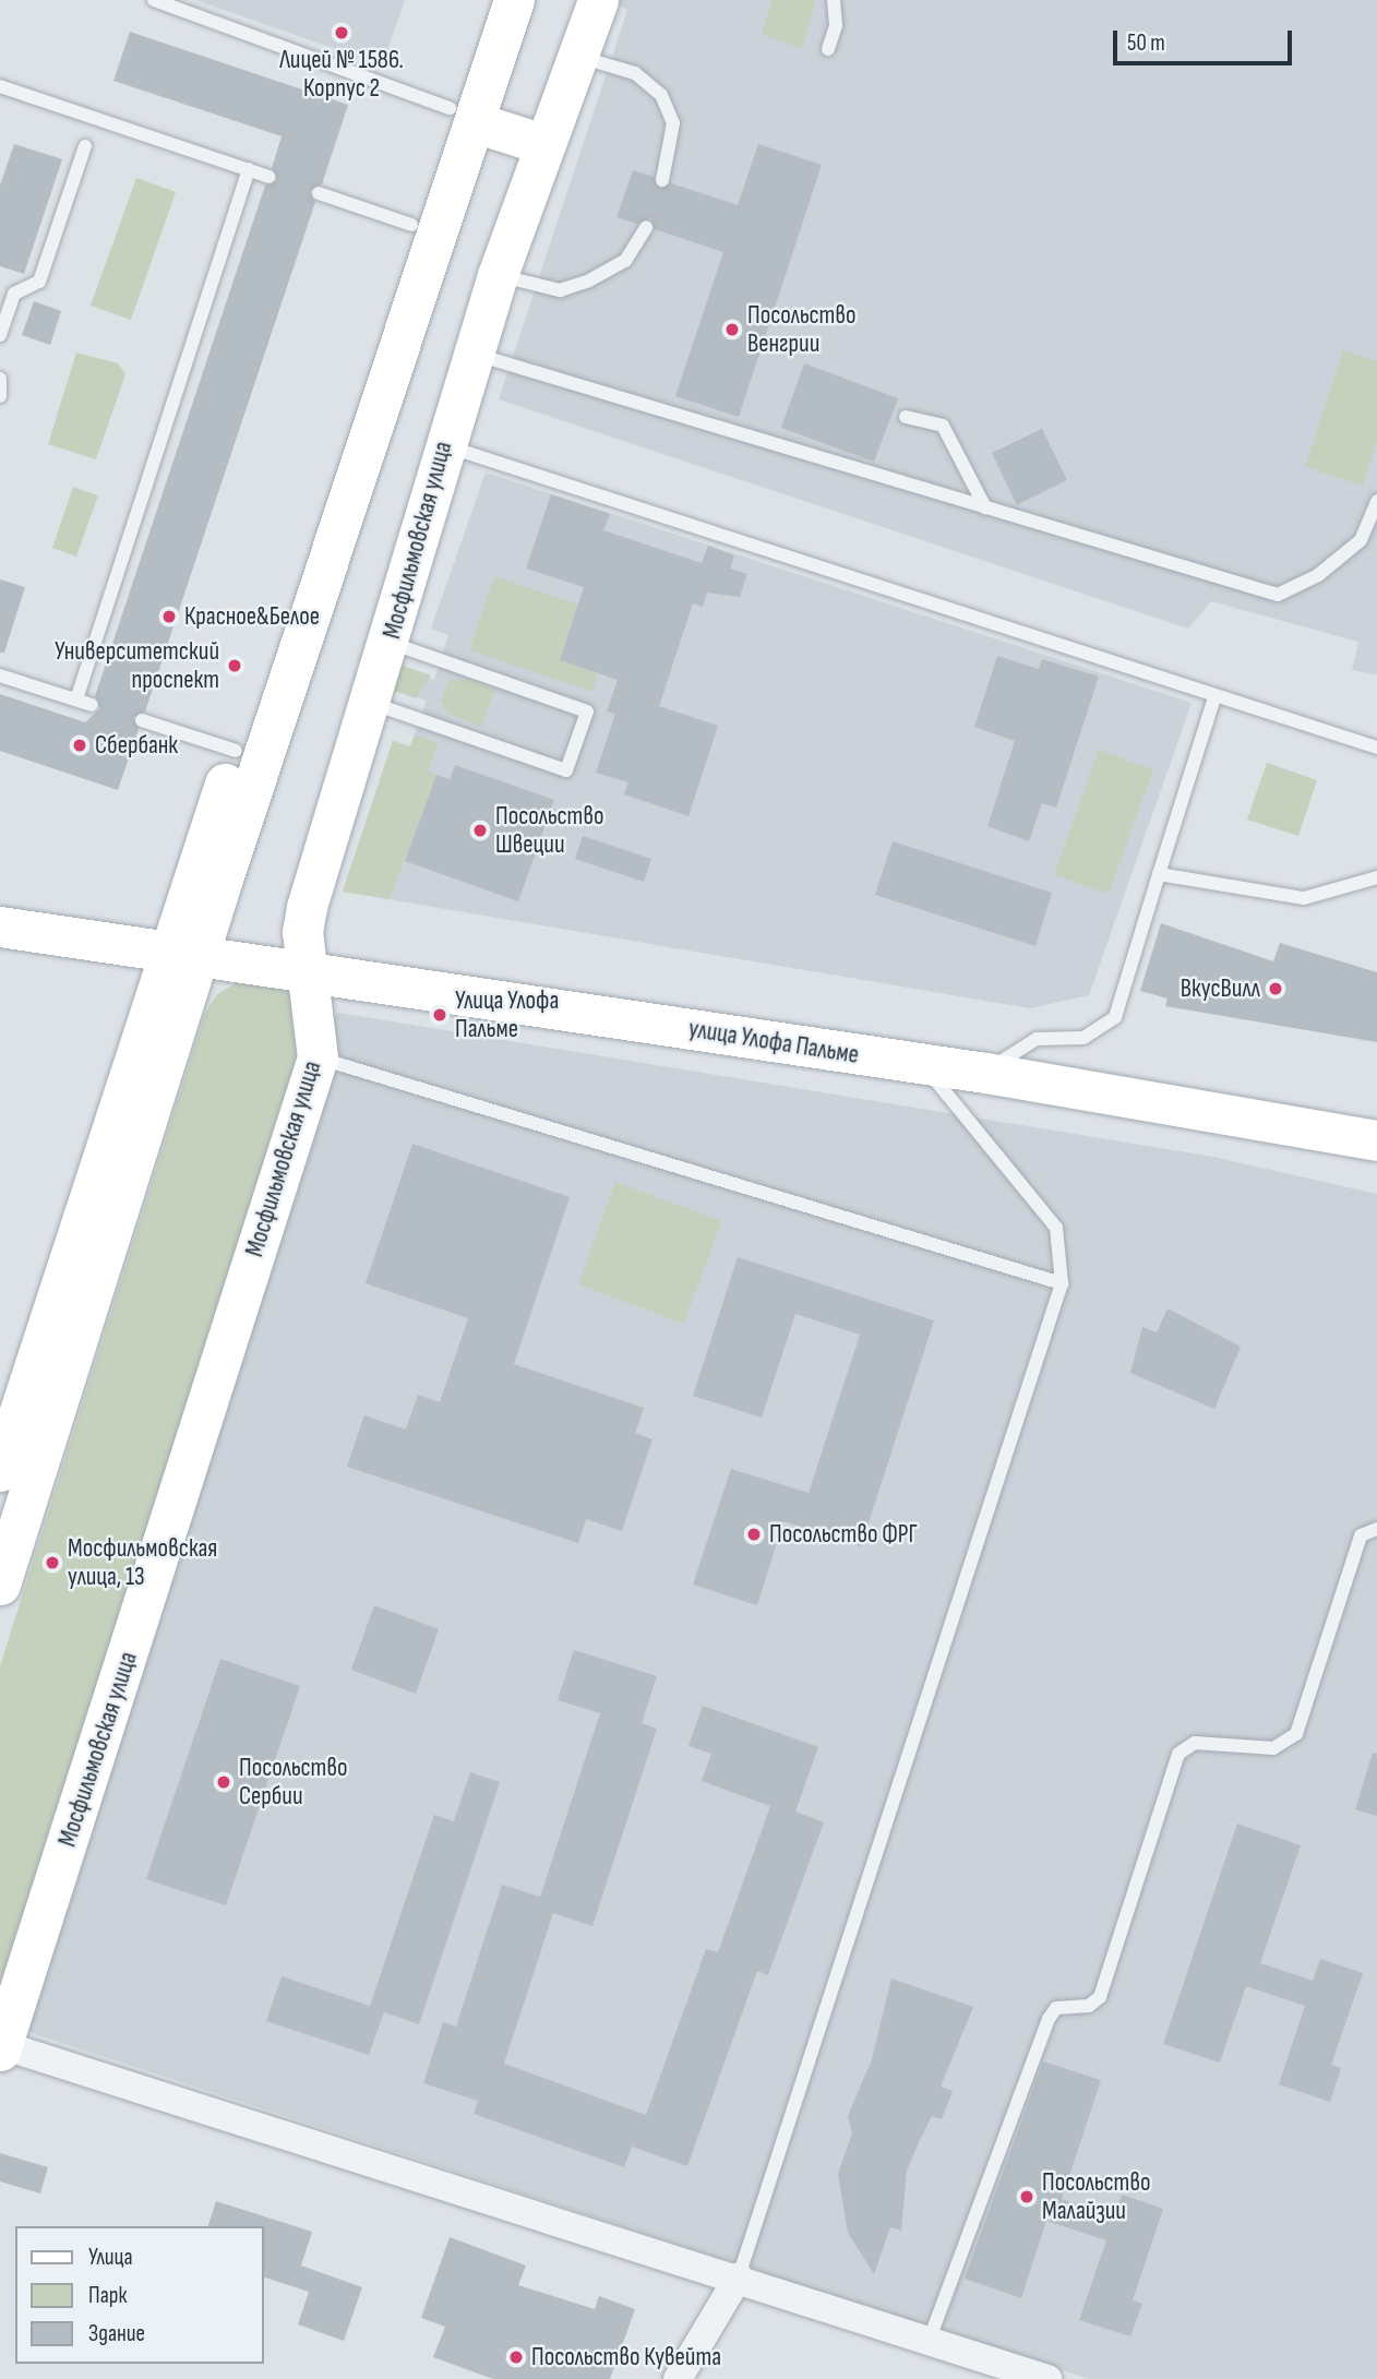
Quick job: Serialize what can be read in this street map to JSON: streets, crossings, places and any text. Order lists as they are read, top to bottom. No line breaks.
{"streets":{"street":["Мосфильмовская улица","улица Улофа Пальме"]},"crossings":[["Мосфильмовская улица","улица Улофа Пальме"]],"places":["Лицей № 1586. Корпус 2","Посольство Венгрии","Красное&Белое","Университетский проспект","Сбербанк","Посольство Швеции","ВкусВилл","Улица Улофа Пальме","Посольство ФРГ","Мосфильмовская улица, 13","Посольство Сербии","Посольство Малайзии","Посольство Кувейта"],"legend":["Улица","Парк","Здание"],"scale_bar":"50 m"}
